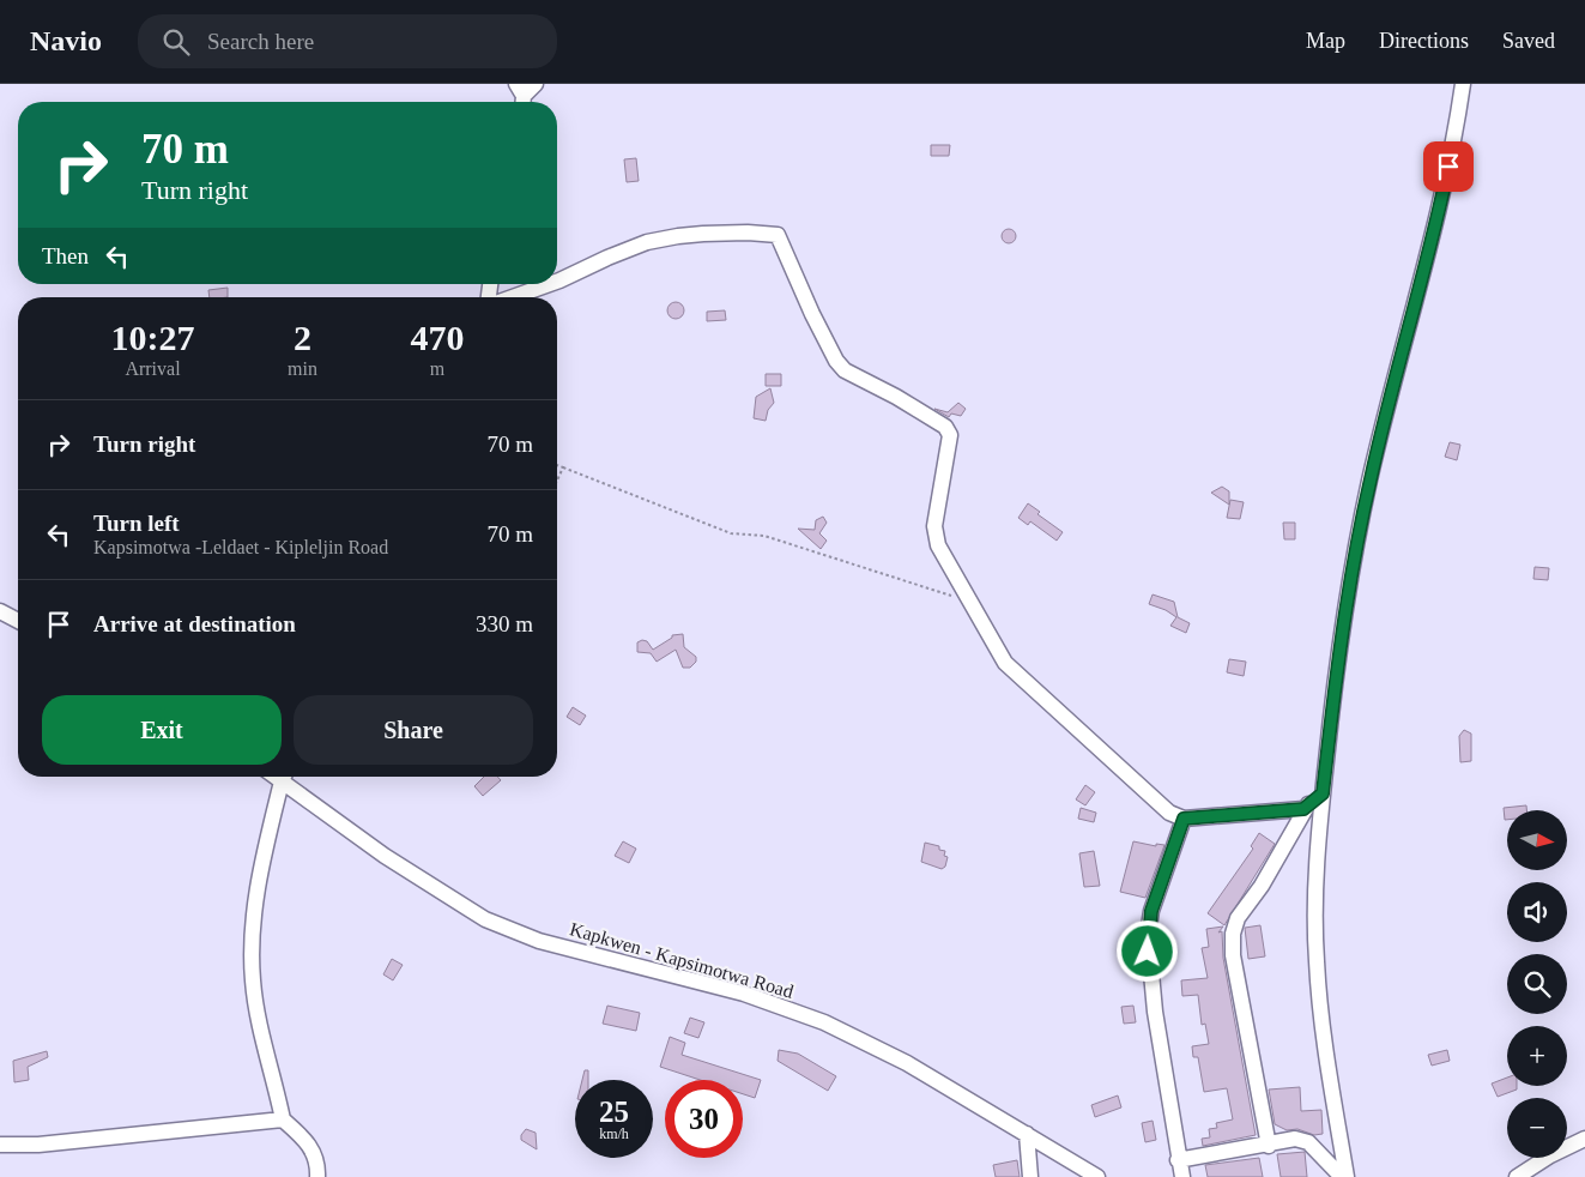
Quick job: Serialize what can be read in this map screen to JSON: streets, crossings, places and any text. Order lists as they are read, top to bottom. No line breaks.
{"streets":{"street":["Kapkwen - Kapsimotwa Road"]},"north":"right","page":{"header":"Navio","search":"Search here","nav":["Map","Directions","Saved"],"turn":["70 m","Turn right"],"then":"Then","eta":["10:27","Arrival","2","min","470","m"],"list":[{"name":"Turn right","value":"70 m"},{"name":"Turn left","note":"Kapsimotwa -Leldaet - Kipleljin Road","value":"70 m"},{"name":"Arrive at destination","value":"330 m"}],"buttons":["Exit","Share"],"map_buttons":["+","−"],"speed":"25 km/h","limit":"30"}}
